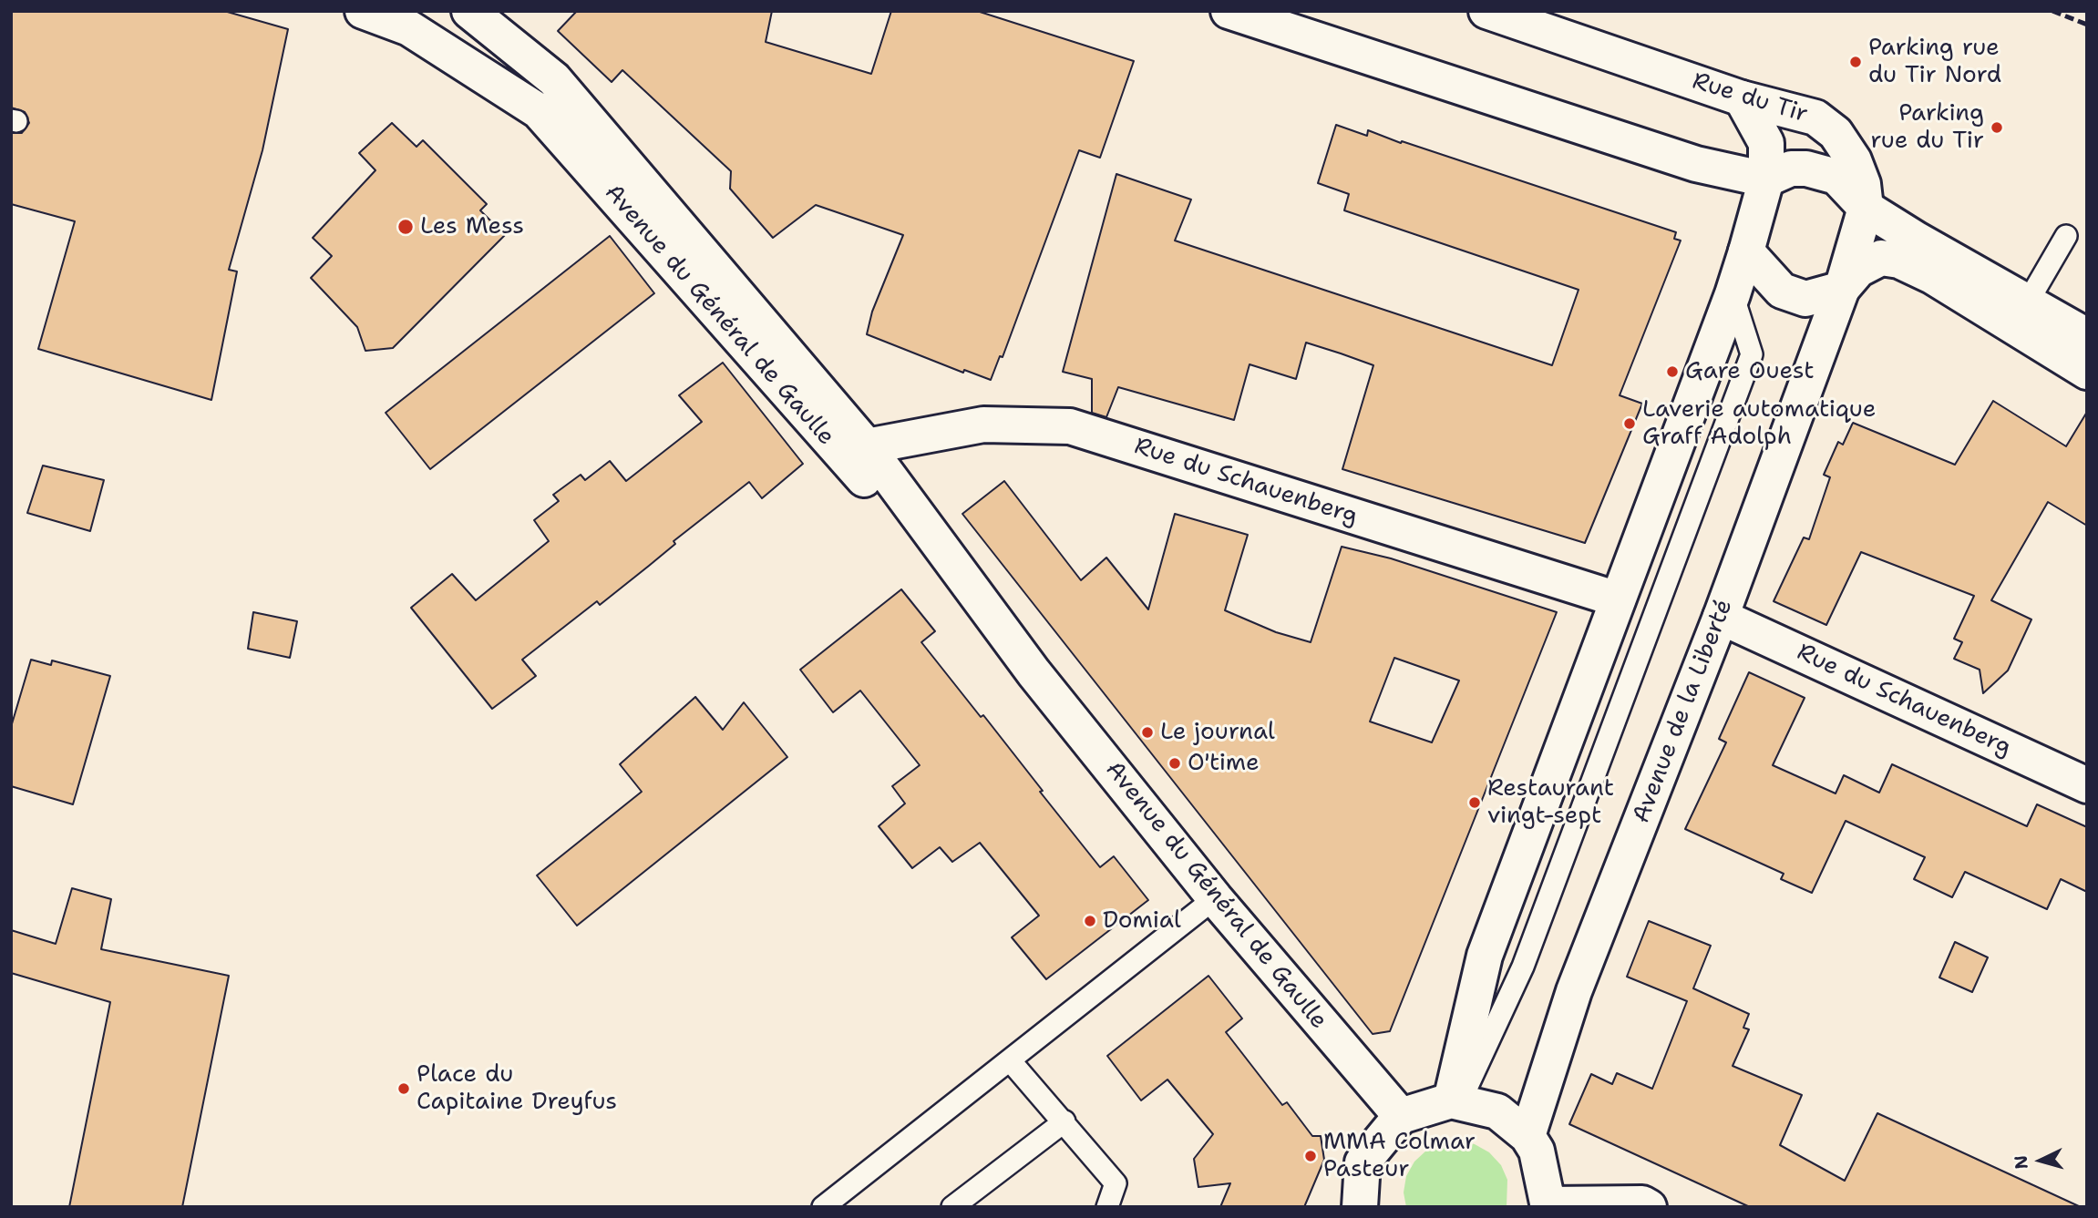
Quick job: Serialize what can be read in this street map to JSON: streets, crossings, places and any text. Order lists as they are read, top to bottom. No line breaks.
{"streets":{"street":["Rue du Tir","Avenue du Général de Gaulle","Rue du Schauenberg","Avenue de la Liberté"]},"crossings":[["Rue du Tir","Avenue de la Liberté"],["Avenue du Général de Gaulle","Rue du Schauenberg"],["Rue du Schauenberg","Avenue de la Liberté"]],"places":["Parking rue du Tir Nord","Parking rue du Tir","Les Mess","Gare Ouest","Laverie automatique Graff Adolph","Le journal","O'time","Restaurant vingt-sept","Domial","Place du Capitaine Dreyfus","MMA Colmar Pasteur"],"north":"left"}
